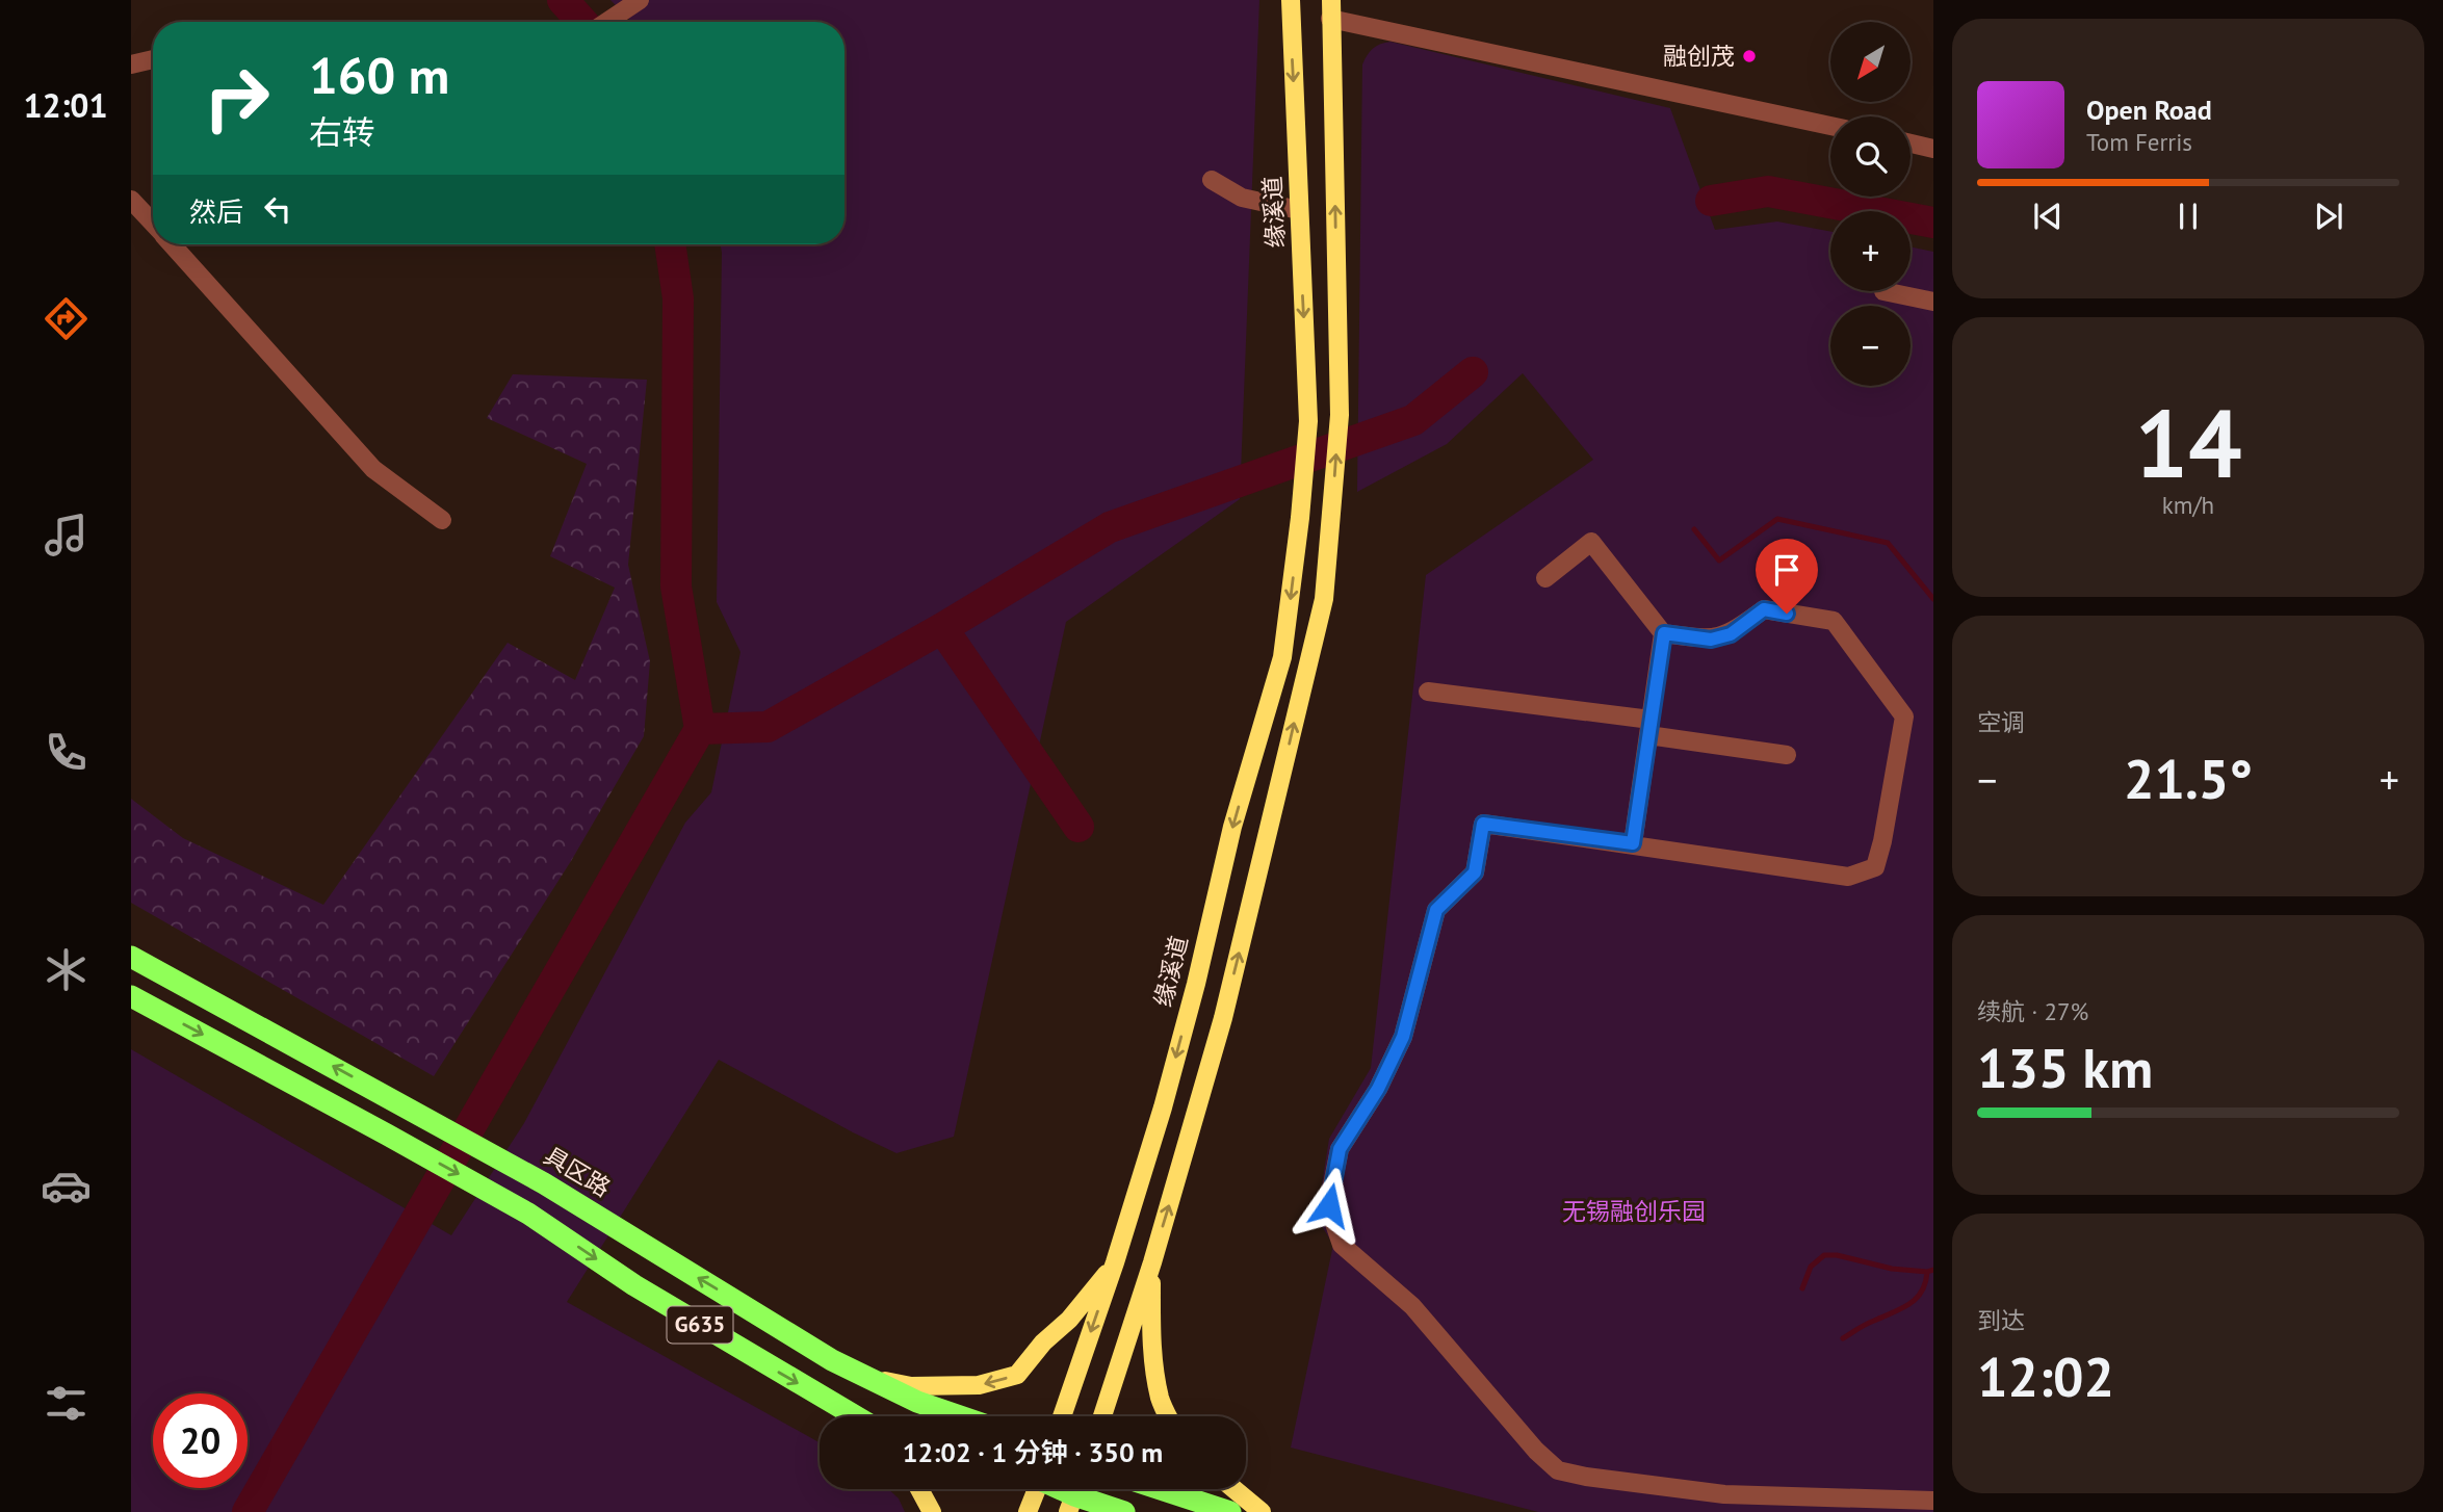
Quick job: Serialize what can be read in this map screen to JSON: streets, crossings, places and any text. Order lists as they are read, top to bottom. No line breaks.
{"streets":{"highway":["具区路","G635"],"main road":["缘溪道"]},"parks":["无锡融创乐园"],"places":["融创茂"],"north":"bottom left","page":{"tabs":"12:01","map_buttons":["+","−"],"turn":["160 m","右转"],"song":["Open Road","Tom Ferris"],"then":"然后","tile":[["14","km/h"],"空调",["续航 · 27%","135 km"],["到达","12:02"]],"heat":["−","21.5°","+"],"limit":"20","trip":"12:02 · 1 分钟 · 350 m"}}
